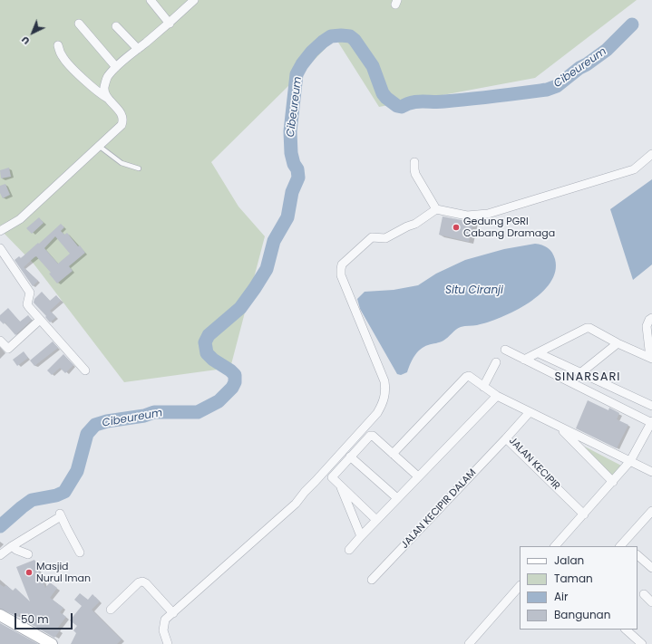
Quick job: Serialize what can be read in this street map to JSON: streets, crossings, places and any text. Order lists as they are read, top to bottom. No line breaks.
{"streets":{"street":["JALAN KECIPIR","JALAN KECIPIR DALAM"]},"crossings":[["JALAN KECIPIR","JALAN KECIPIR DALAM"]],"districts":["SINARSARI"],"water":["Cibeureum","Situ Ciranji"],"places":["Gedung PGRI Cabang Dramaga","Masjid Nurul Iman"],"legend":["Jalan","Taman","Air","Bangunan"],"scale_bar":"50 m","north":"bottom left"}
